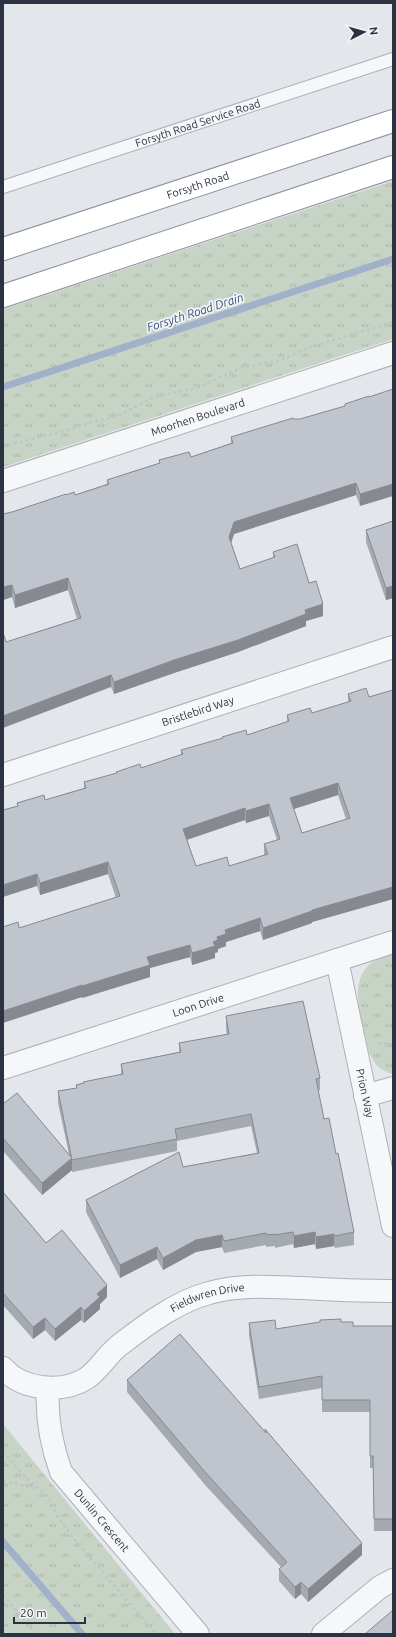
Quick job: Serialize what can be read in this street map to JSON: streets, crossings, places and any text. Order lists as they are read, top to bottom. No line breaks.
{"streets":{"highway":["Forsyth Road"],"street":["Moorhen Boulevard","Bristlebird Way","Loon Drive","Prion Way","Fieldwren Drive","Dunlin Crescent"],"lane":["Forsyth Road Service Road"]},"crossings":[["Loon Drive","Prion Way"],["Fieldwren Drive","Dunlin Crescent"]],"water":["Forsyth Road Drain"],"scale_bar":"20 m","north":"right"}
